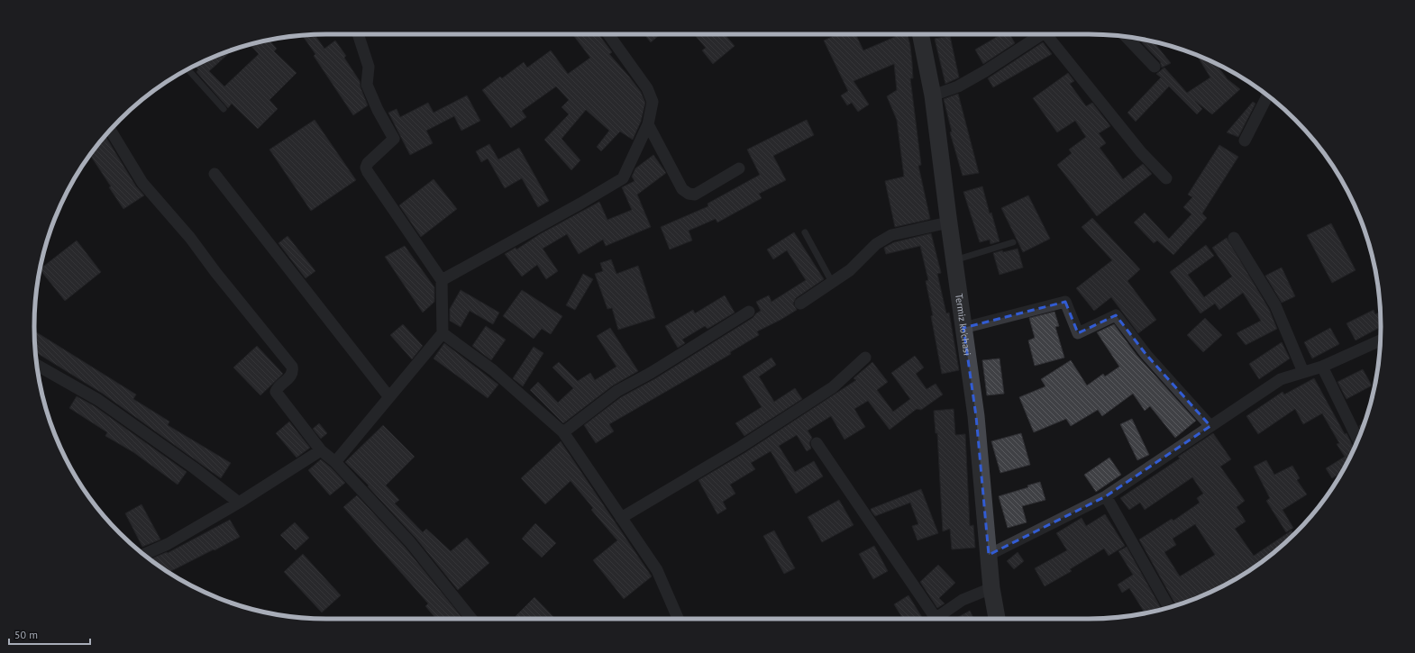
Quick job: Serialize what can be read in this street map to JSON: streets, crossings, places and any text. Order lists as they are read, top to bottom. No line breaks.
{"streets":{"main road":["Termiz ko'chasi"]},"scale_bar":"50 m"}
